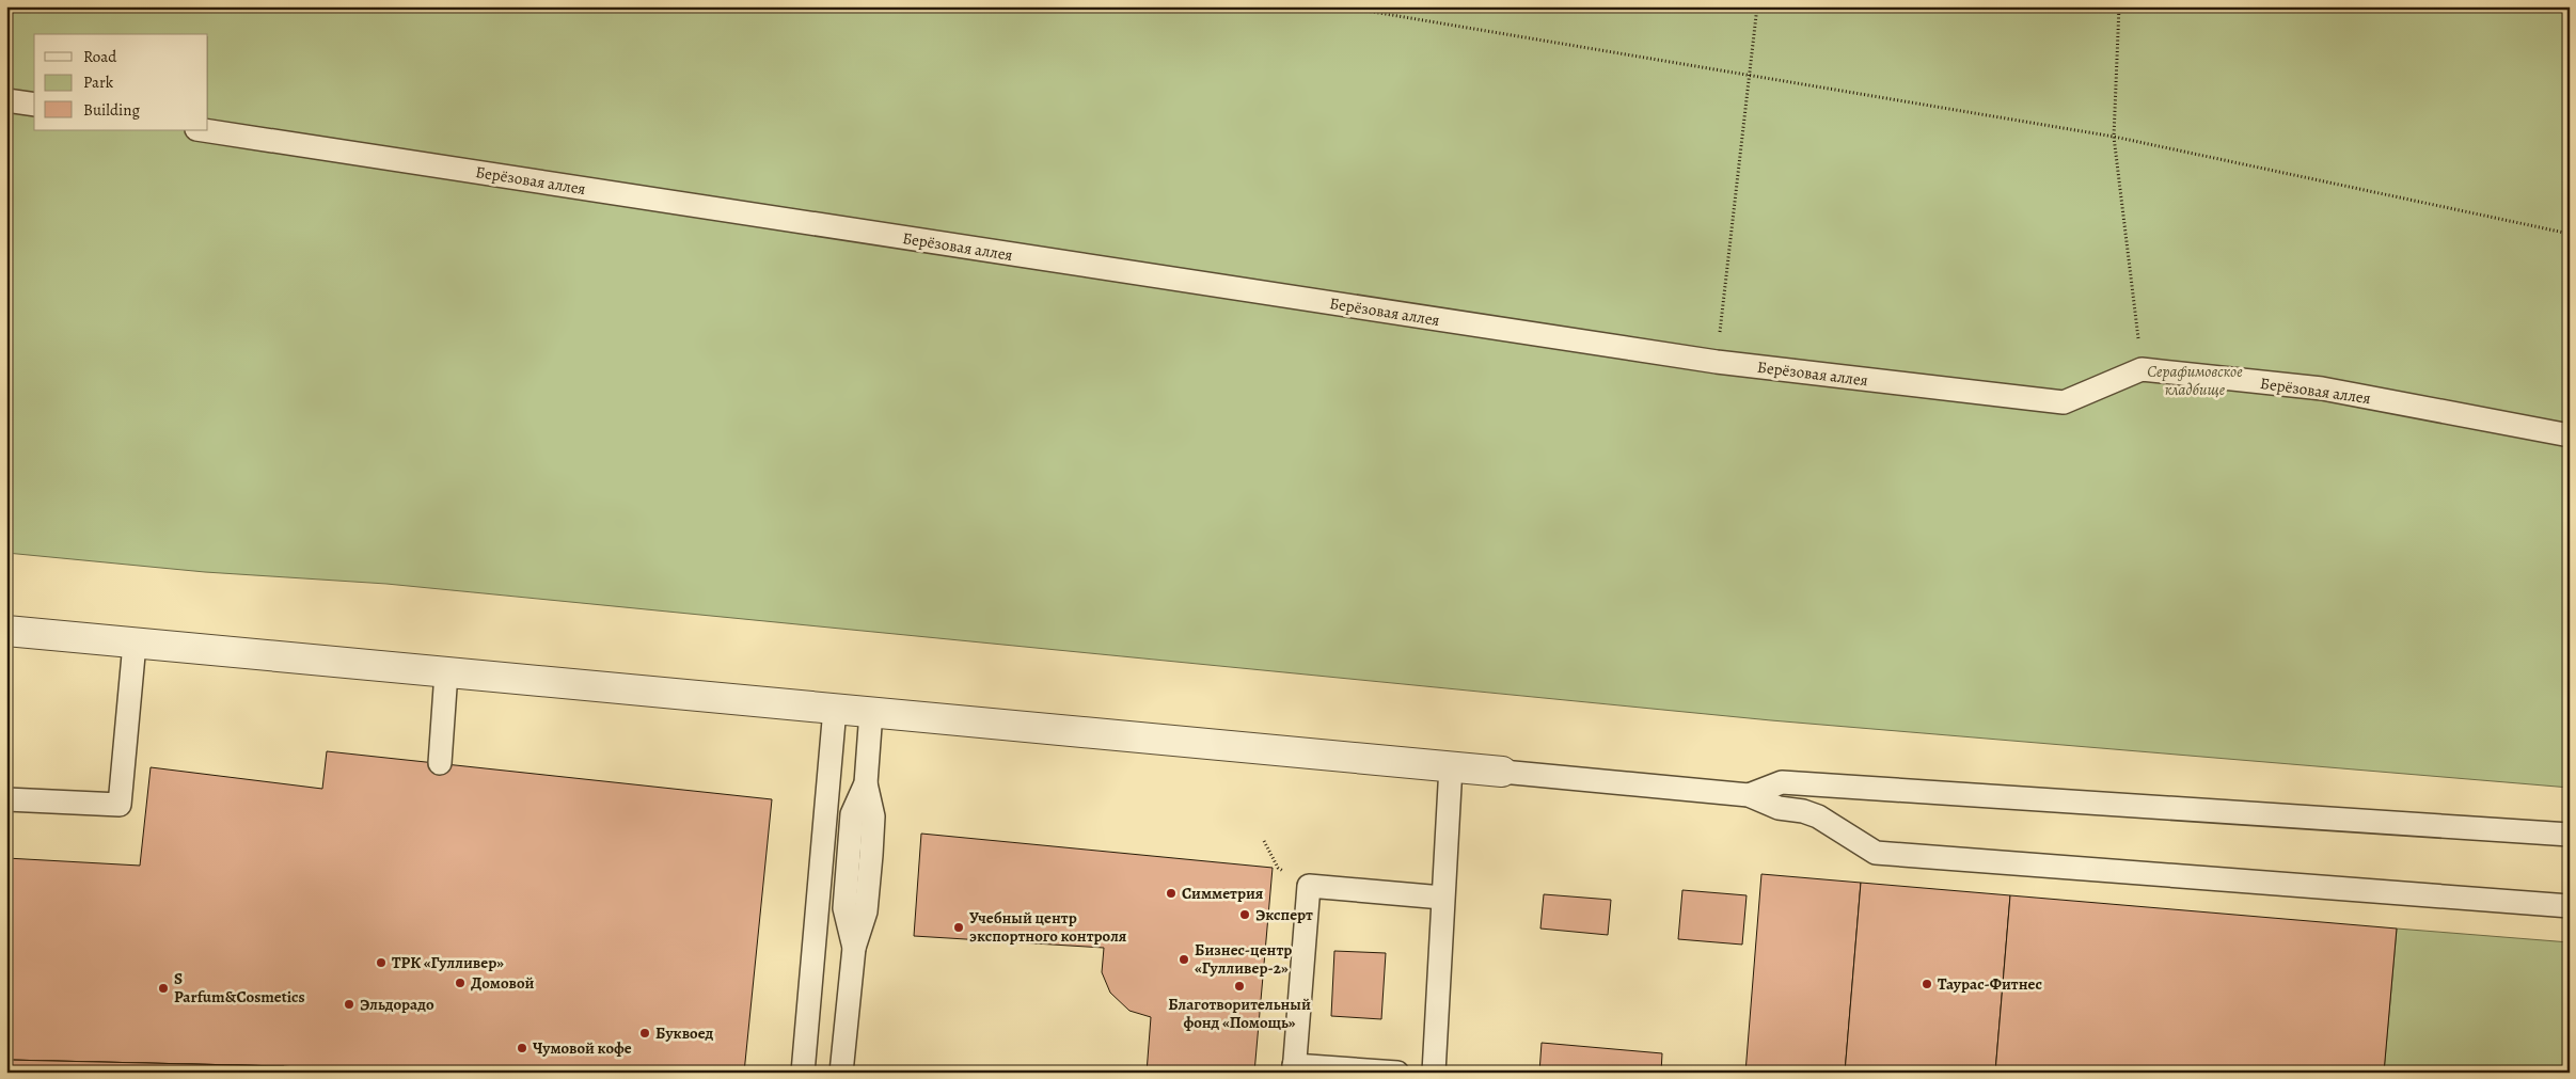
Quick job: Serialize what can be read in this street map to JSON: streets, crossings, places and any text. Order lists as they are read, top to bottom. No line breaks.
{"streets":{"lane":["Берёзовая аллея"]},"parks":["Серафимовское кладбище"],"places":["Симметрия","Эксперт","Учебный центр экспортного контроля","Бизнес-центр «Гулливер-2»","ТРК «Гулливер»","Домовой","Таурас-Фитнес","Благотворительный фонд «Помощь»","S Parfum&Cosmetics","Эльдорадо","Буквоед","Чумовой кофе"],"legend":["Road","Park","Building"]}
